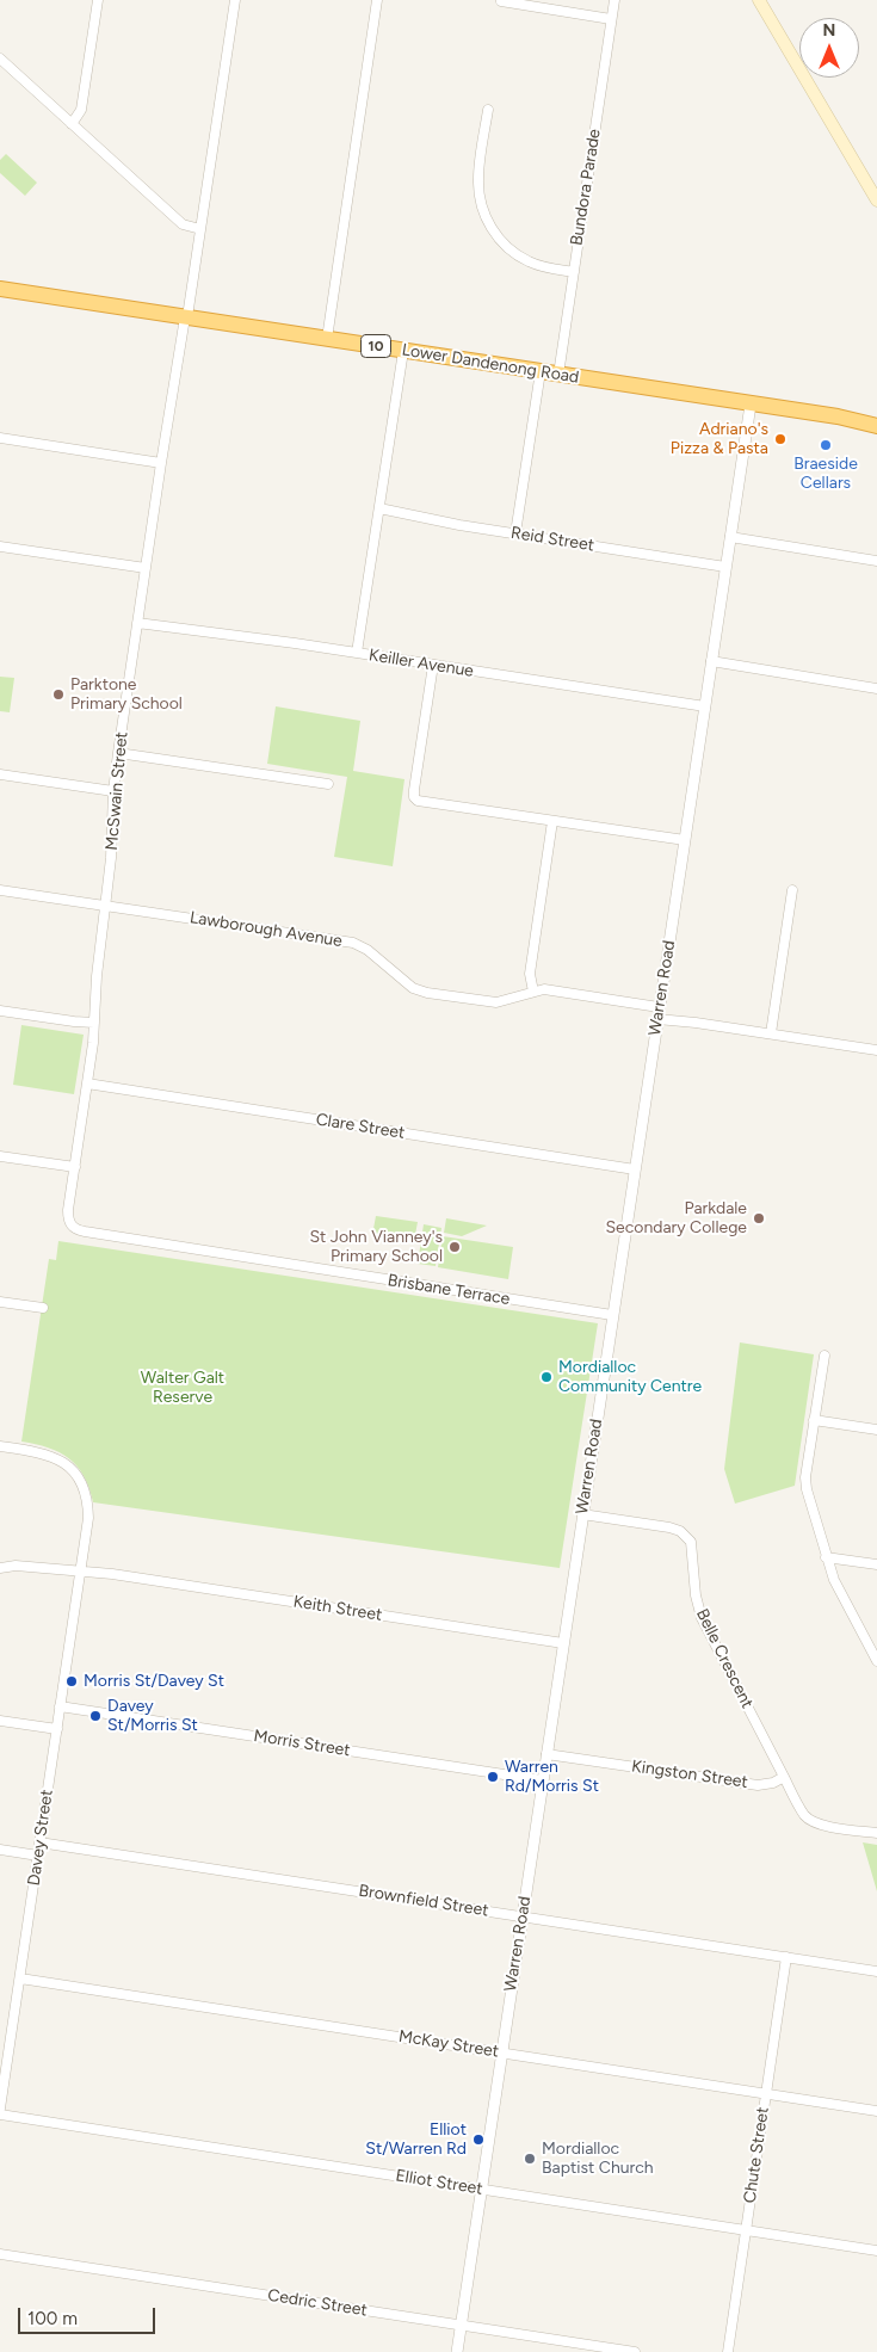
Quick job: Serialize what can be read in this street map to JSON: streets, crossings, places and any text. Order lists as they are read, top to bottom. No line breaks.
{"streets":{"highway":["10","Lower Dandenong Road"],"street":["Bundora Parade","Reid Street","Keiller Avenue","McSwain Street","Lawborough Avenue","Warren Road","Clare Street","Brisbane Terrace","Keith Street","Belle Crescent","Morris Street","Kingston Street","Davey Street","Brownfield Street","McKay Street","Chute Street","Elliot Street","Cedric Street"]},"crossings":[["Bundora Parade","Lower Dandenong Road"],["Lower Dandenong Road","McSwain Street"],["Lower Dandenong Road","Warren Road"],["Reid Street","Warren Road"],["Keiller Avenue","McSwain Street"],["Keiller Avenue","Warren Road"],["McSwain Street","Lawborough Avenue"],["McSwain Street","Clare Street"],["McSwain Street","Brisbane Terrace"],["Lawborough Avenue","Warren Road"],["Warren Road","Clare Street"],["Warren Road","Brisbane Terrace"],["Warren Road","Keith Street"],["Warren Road","Belle Crescent"],["Warren Road","Morris Street"],["Warren Road","Kingston Street"],["Warren Road","Brownfield Street"],["Warren Road","McKay Street"],["Warren Road","Elliot Street"],["Warren Road","Cedric Street"],["Keith Street","Davey Street"],["Belle Crescent","Kingston Street"],["Morris Street","Davey Street"],["Davey Street","Brownfield Street"],["Davey Street","McKay Street"],["Brownfield Street","Chute Street"],["McKay Street","Chute Street"],["Chute Street","Elliot Street"]],"parks":["Walter Galt Reserve"],"places":["Adriano's Pizza & Pasta","Braeside Cellars","Parktone Primary School","Parkdale Secondary College","St John Vianney's Primary School","Mordialloc Community Centre","Morris St/Davey St","Davey St/Morris St","Warren Rd/Morris St","Elliot St/Warren Rd","Mordialloc Baptist Church"],"scale_bar":"100 m","north":"top"}
